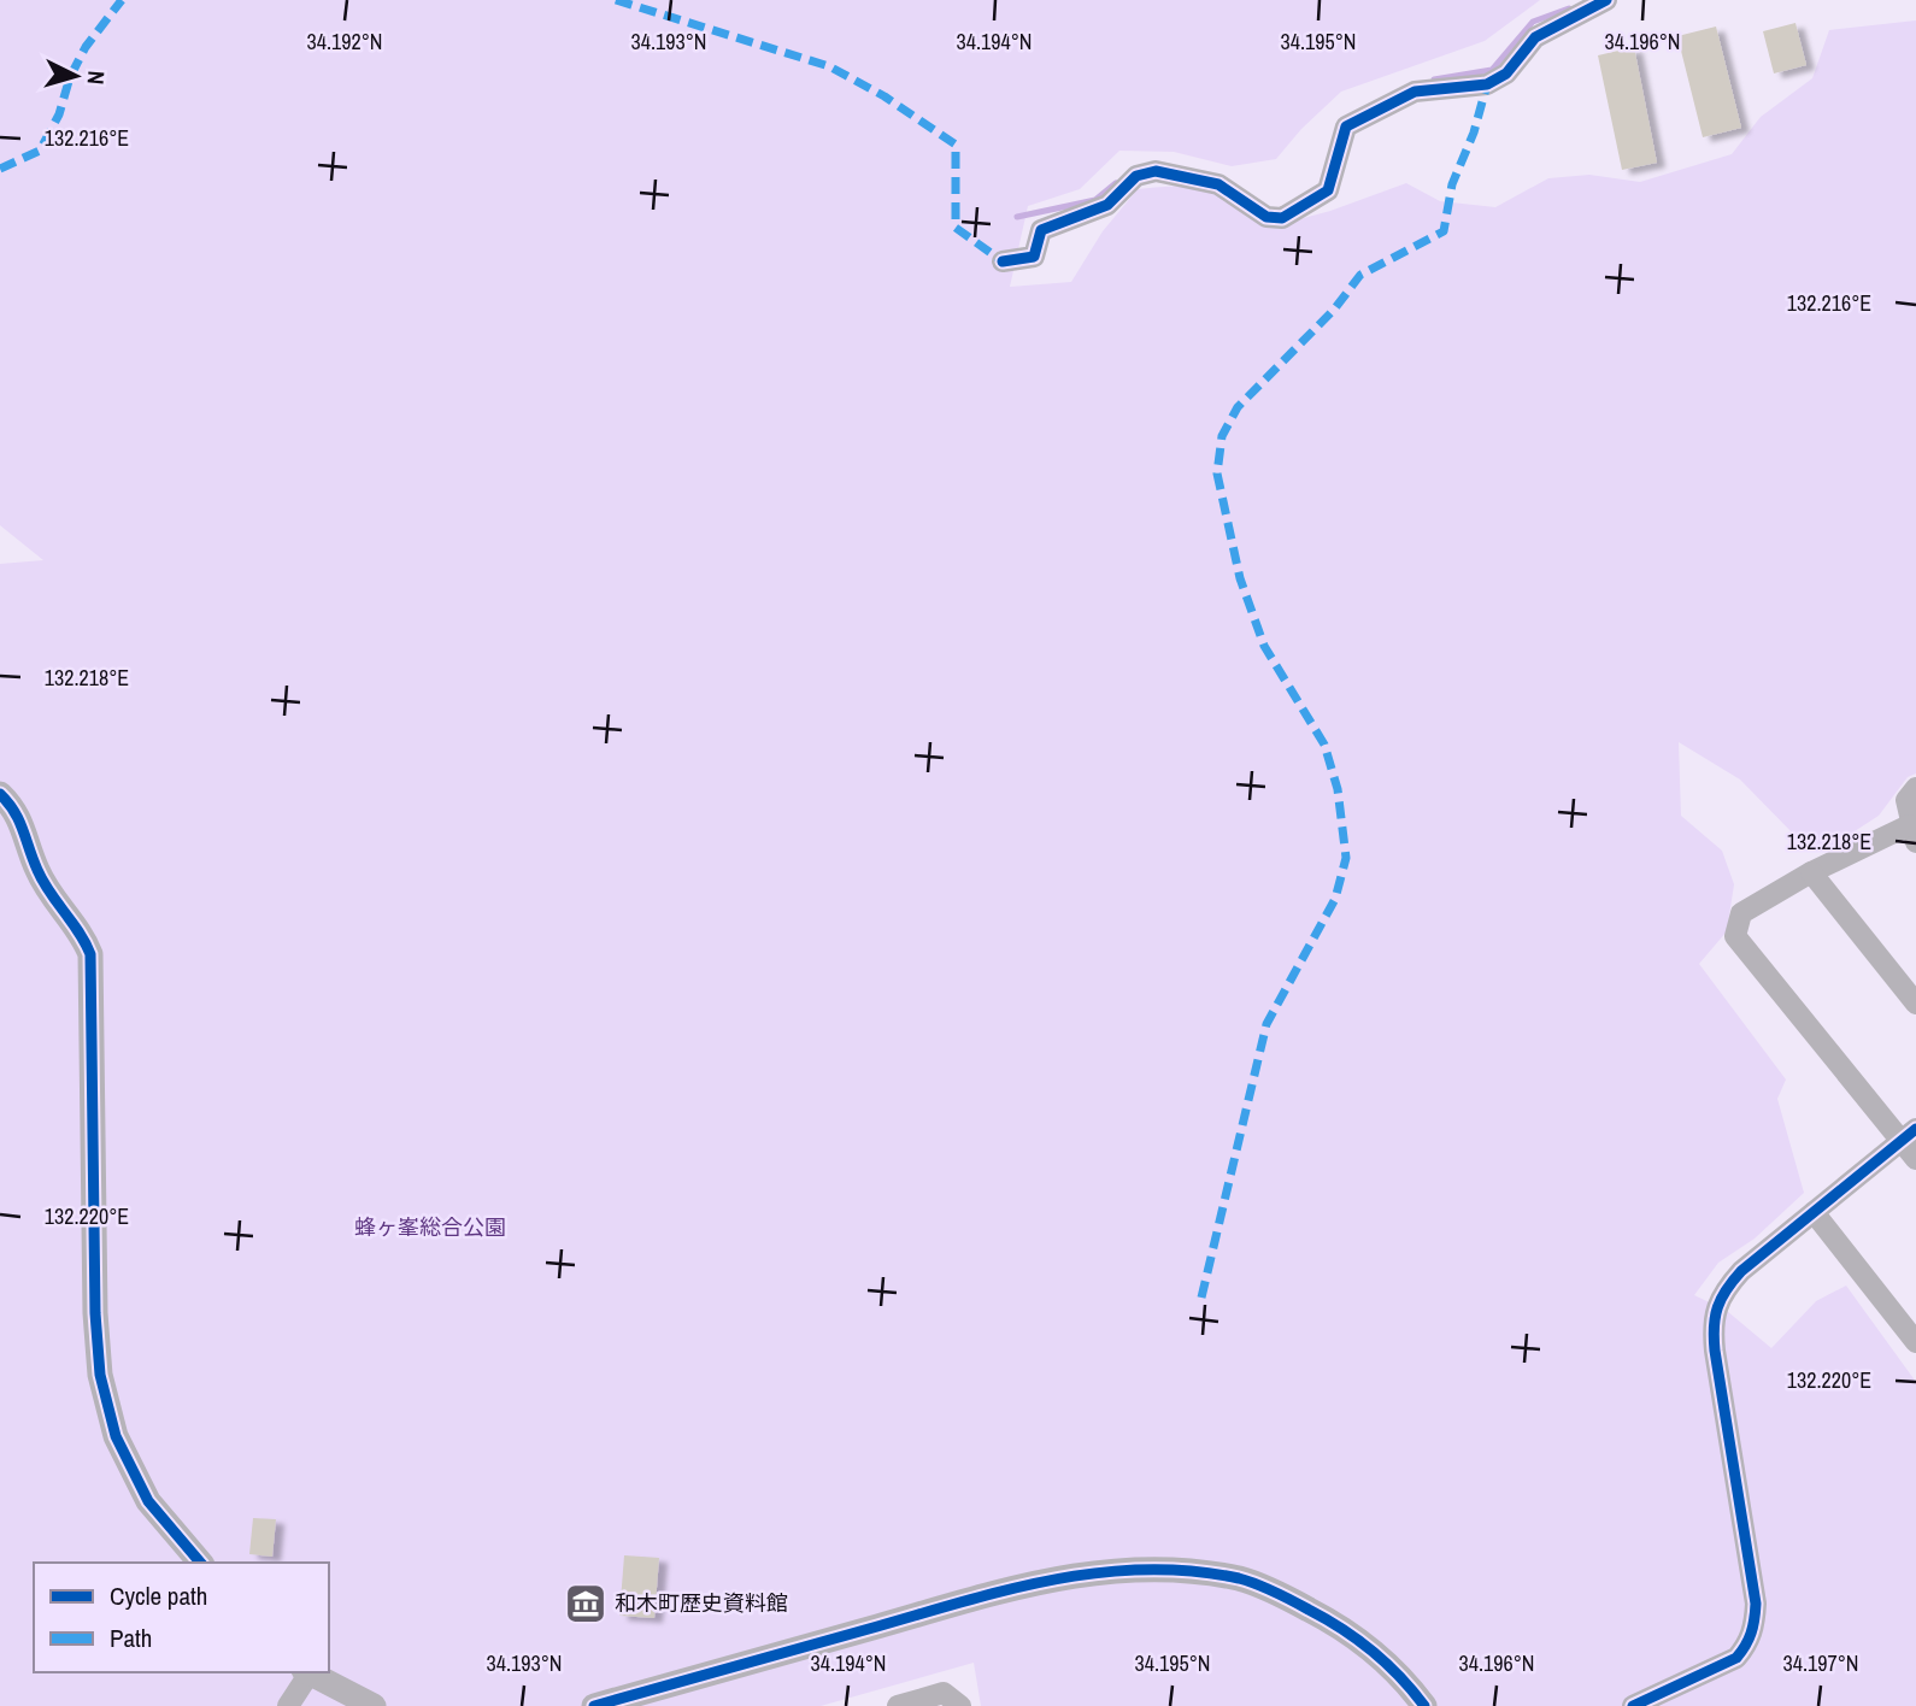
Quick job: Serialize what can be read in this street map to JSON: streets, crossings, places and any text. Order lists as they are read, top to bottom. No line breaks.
{"parks":["蜂ヶ峯総合公園"],"places":{"museum":["和木町歴史資料館"]},"legend":["Cycle path","Path"],"north":"right","coordinates":["34.192°N","34.193°N","34.194°N","34.195°N","34.196°N","132.216°E","132.218°E","132.220°E","34.197°N"]}
